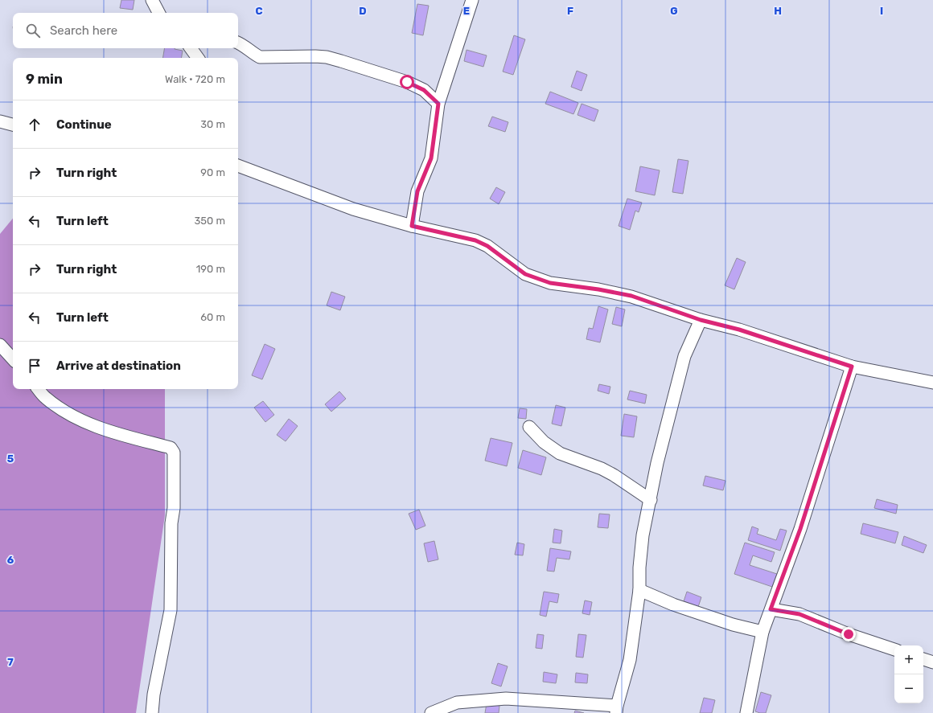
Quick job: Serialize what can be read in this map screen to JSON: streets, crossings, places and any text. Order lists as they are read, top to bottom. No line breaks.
{"page":{"search":"Search here","heading":["9 min","Walk · 720 m"],"list":[["Continue","30 m"],["Turn right","90 m"],["Turn left","350 m"],["Turn right","190 m"],["Turn left","60 m"],"Arrive at destination"],"map_buttons":["+","−"]},"grid":{"columns":["C","D","E","F","G","H","I"],"rows":["5","6","7"]}}
